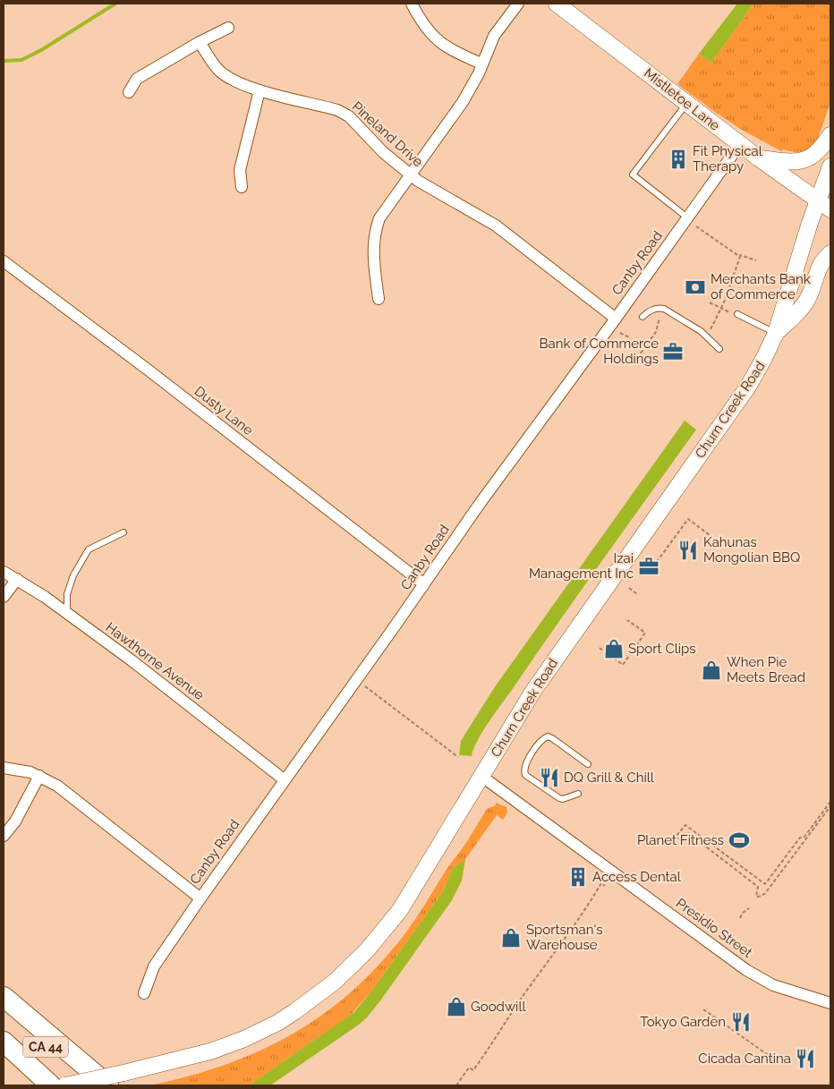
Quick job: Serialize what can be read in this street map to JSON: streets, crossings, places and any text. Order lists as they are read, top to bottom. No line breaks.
{"streets":{"highway":["CA 44"],"main road":["Mistletoe Lane","Churn Creek Road"],"street":["Pineland Drive","Canby Road","Dusty Lane","Hawthorne Avenue","Presidio Street"]},"crossings":[["Mistletoe Lane","Canby Road"],["Mistletoe Lane","Churn Creek Road"],["Pineland Drive","Canby Road"],["Canby Road","Dusty Lane"],["Canby Road","Hawthorne Avenue"],["Churn Creek Road","Presidio Street"]],"places":{"building":["Fit Physical Therapy","Access Dental"],"bank":["Merchants Bank of Commerce"],"office":["Bank of Commerce Holdings","Izai Management Inc"],"restaurant":["Kahunas Mongolian BBQ","DQ Grill & Chill","Tokyo Garden","Cicada Cantina"],"shop":["Sport Clips","When Pie Meets Bread","Sportsman's Warehouse","Goodwill"],"sports":["Planet Fitness"]}}
